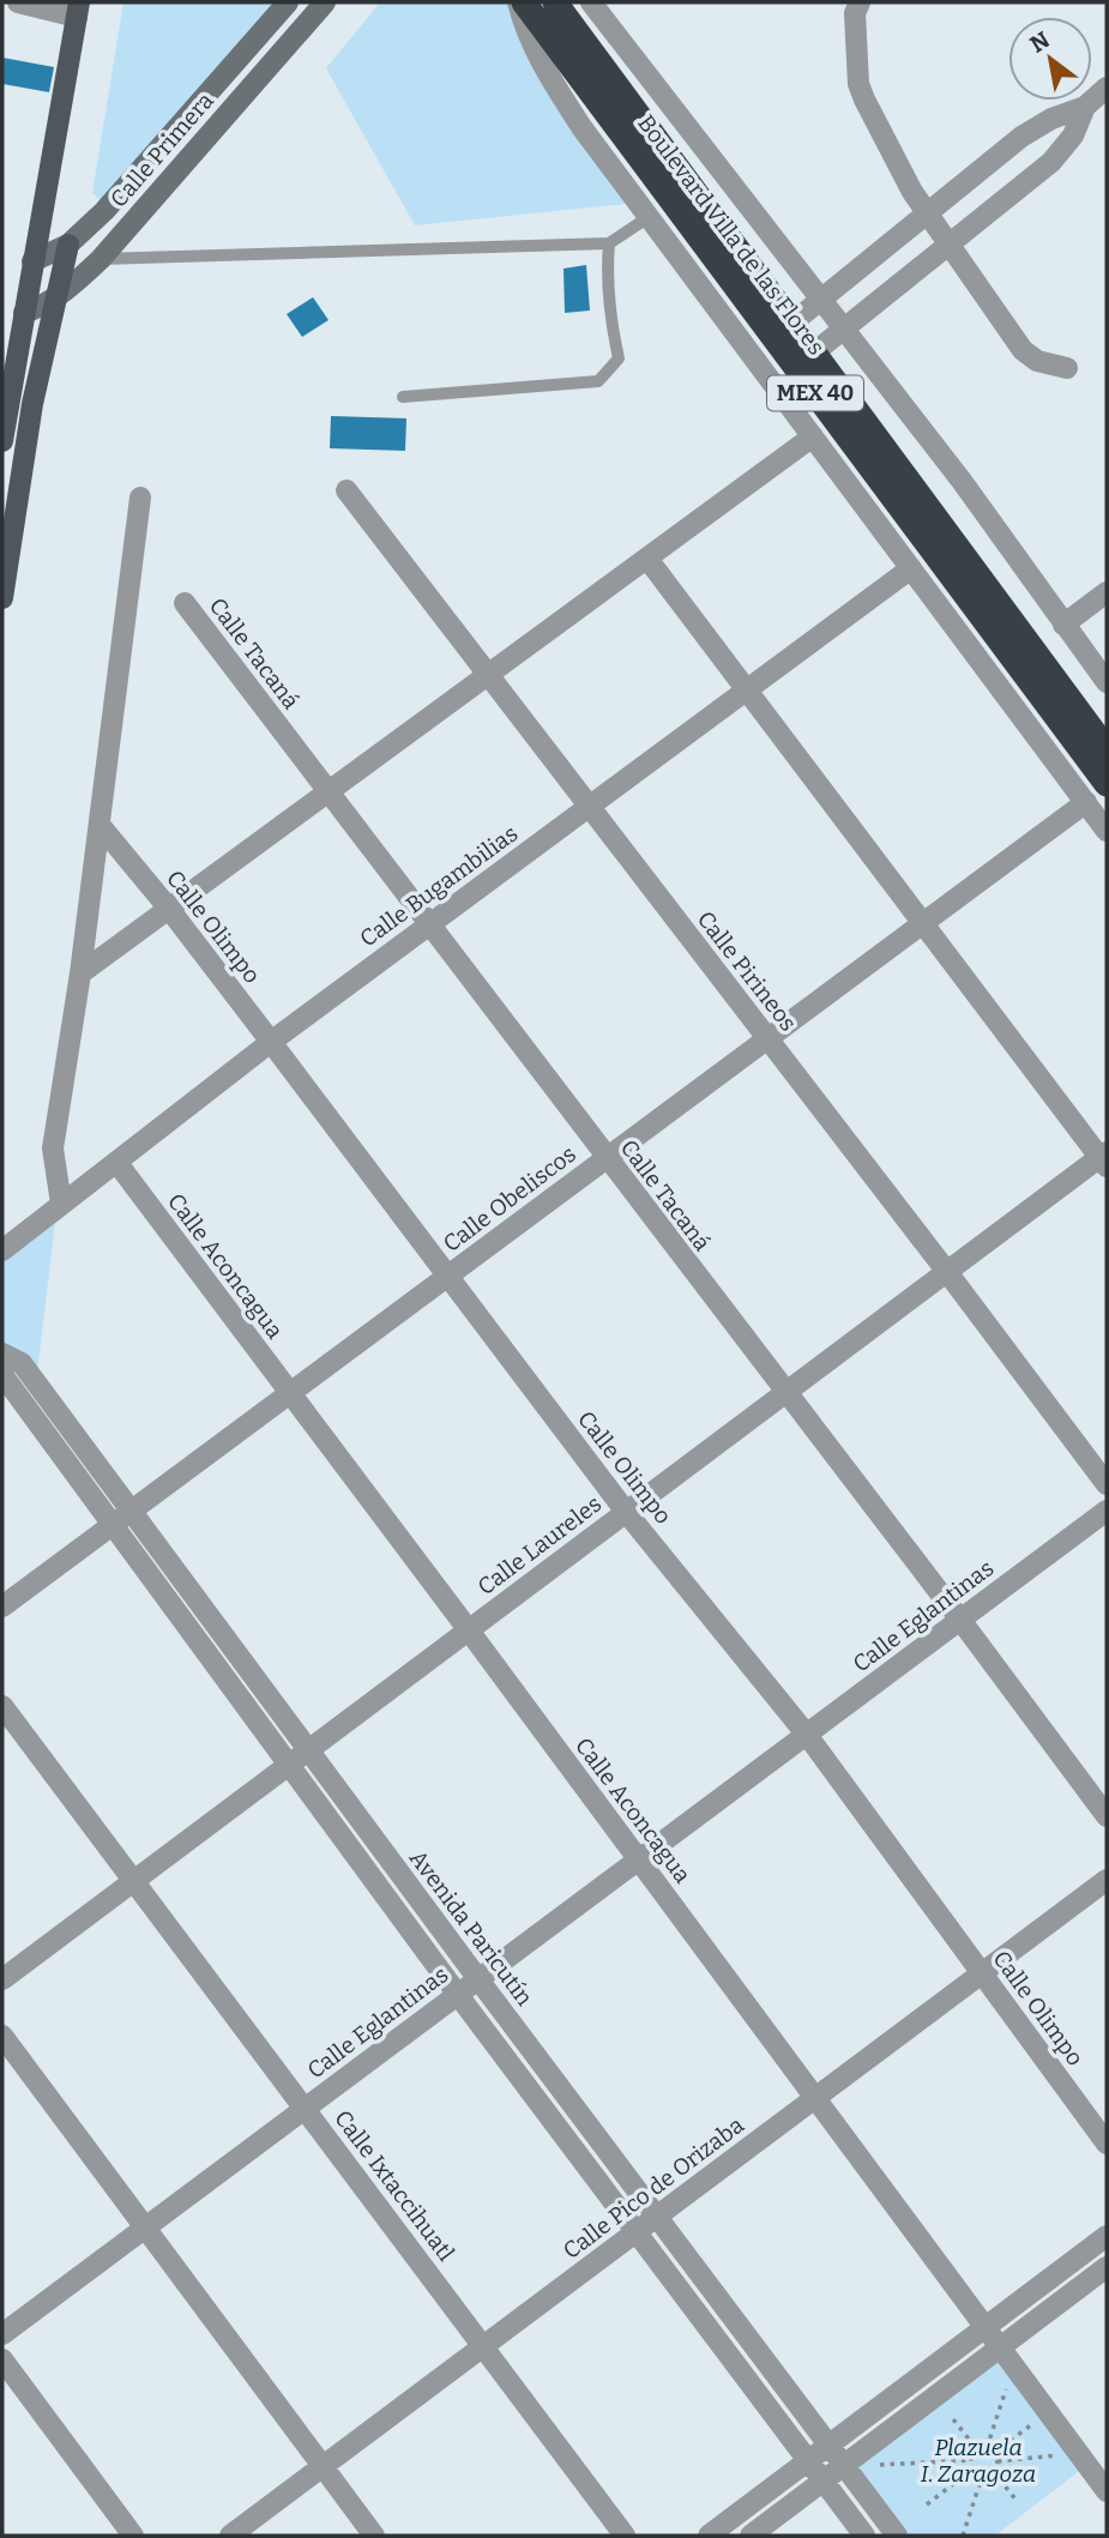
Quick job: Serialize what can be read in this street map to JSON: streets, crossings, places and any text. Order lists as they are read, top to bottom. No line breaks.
{"streets":{"highway":["Boulevard Villa de las Flores","MEX 40"],"main road":["Calle Primera"],"street":["Calle Tacaná","Calle Bugambilias","Calle Olimpo","Calle Pirineos","Calle Obeliscos","Calle Aconcagua","Calle Laureles","Calle Eglantinas","Avenida Paricutín","Calle Ixtaccihuatl","Calle Pico de Orizaba"]},"crossings":[["Calle Tacaná","Calle Bugambilias"],["Calle Tacaná","Calle Obeliscos"],["Calle Tacaná","Calle Laureles"],["Calle Tacaná","Calle Eglantinas"],["Calle Bugambilias","Calle Olimpo"],["Calle Bugambilias","Calle Pirineos"],["Calle Bugambilias","Calle Aconcagua"],["Calle Olimpo","Calle Obeliscos"],["Calle Olimpo","Calle Laureles"],["Calle Olimpo","Calle Eglantinas"],["Calle Olimpo","Calle Pico de Orizaba"],["Calle Pirineos","Calle Obeliscos"],["Calle Pirineos","Calle Laureles"],["Calle Obeliscos","Calle Aconcagua"],["Calle Obeliscos","Avenida Paricutín"],["Calle Aconcagua","Calle Laureles"],["Calle Aconcagua","Calle Eglantinas"],["Calle Aconcagua","Calle Pico de Orizaba"],["Calle Laureles","Avenida Paricutín"],["Calle Laureles","Calle Ixtaccihuatl"],["Calle Eglantinas","Avenida Paricutín"],["Calle Eglantinas","Calle Ixtaccihuatl"],["Avenida Paricutín","Calle Pico de Orizaba"],["Calle Ixtaccihuatl","Calle Pico de Orizaba"]],"parks":["Plazuela I. Zaragoza"],"north":"top left"}
